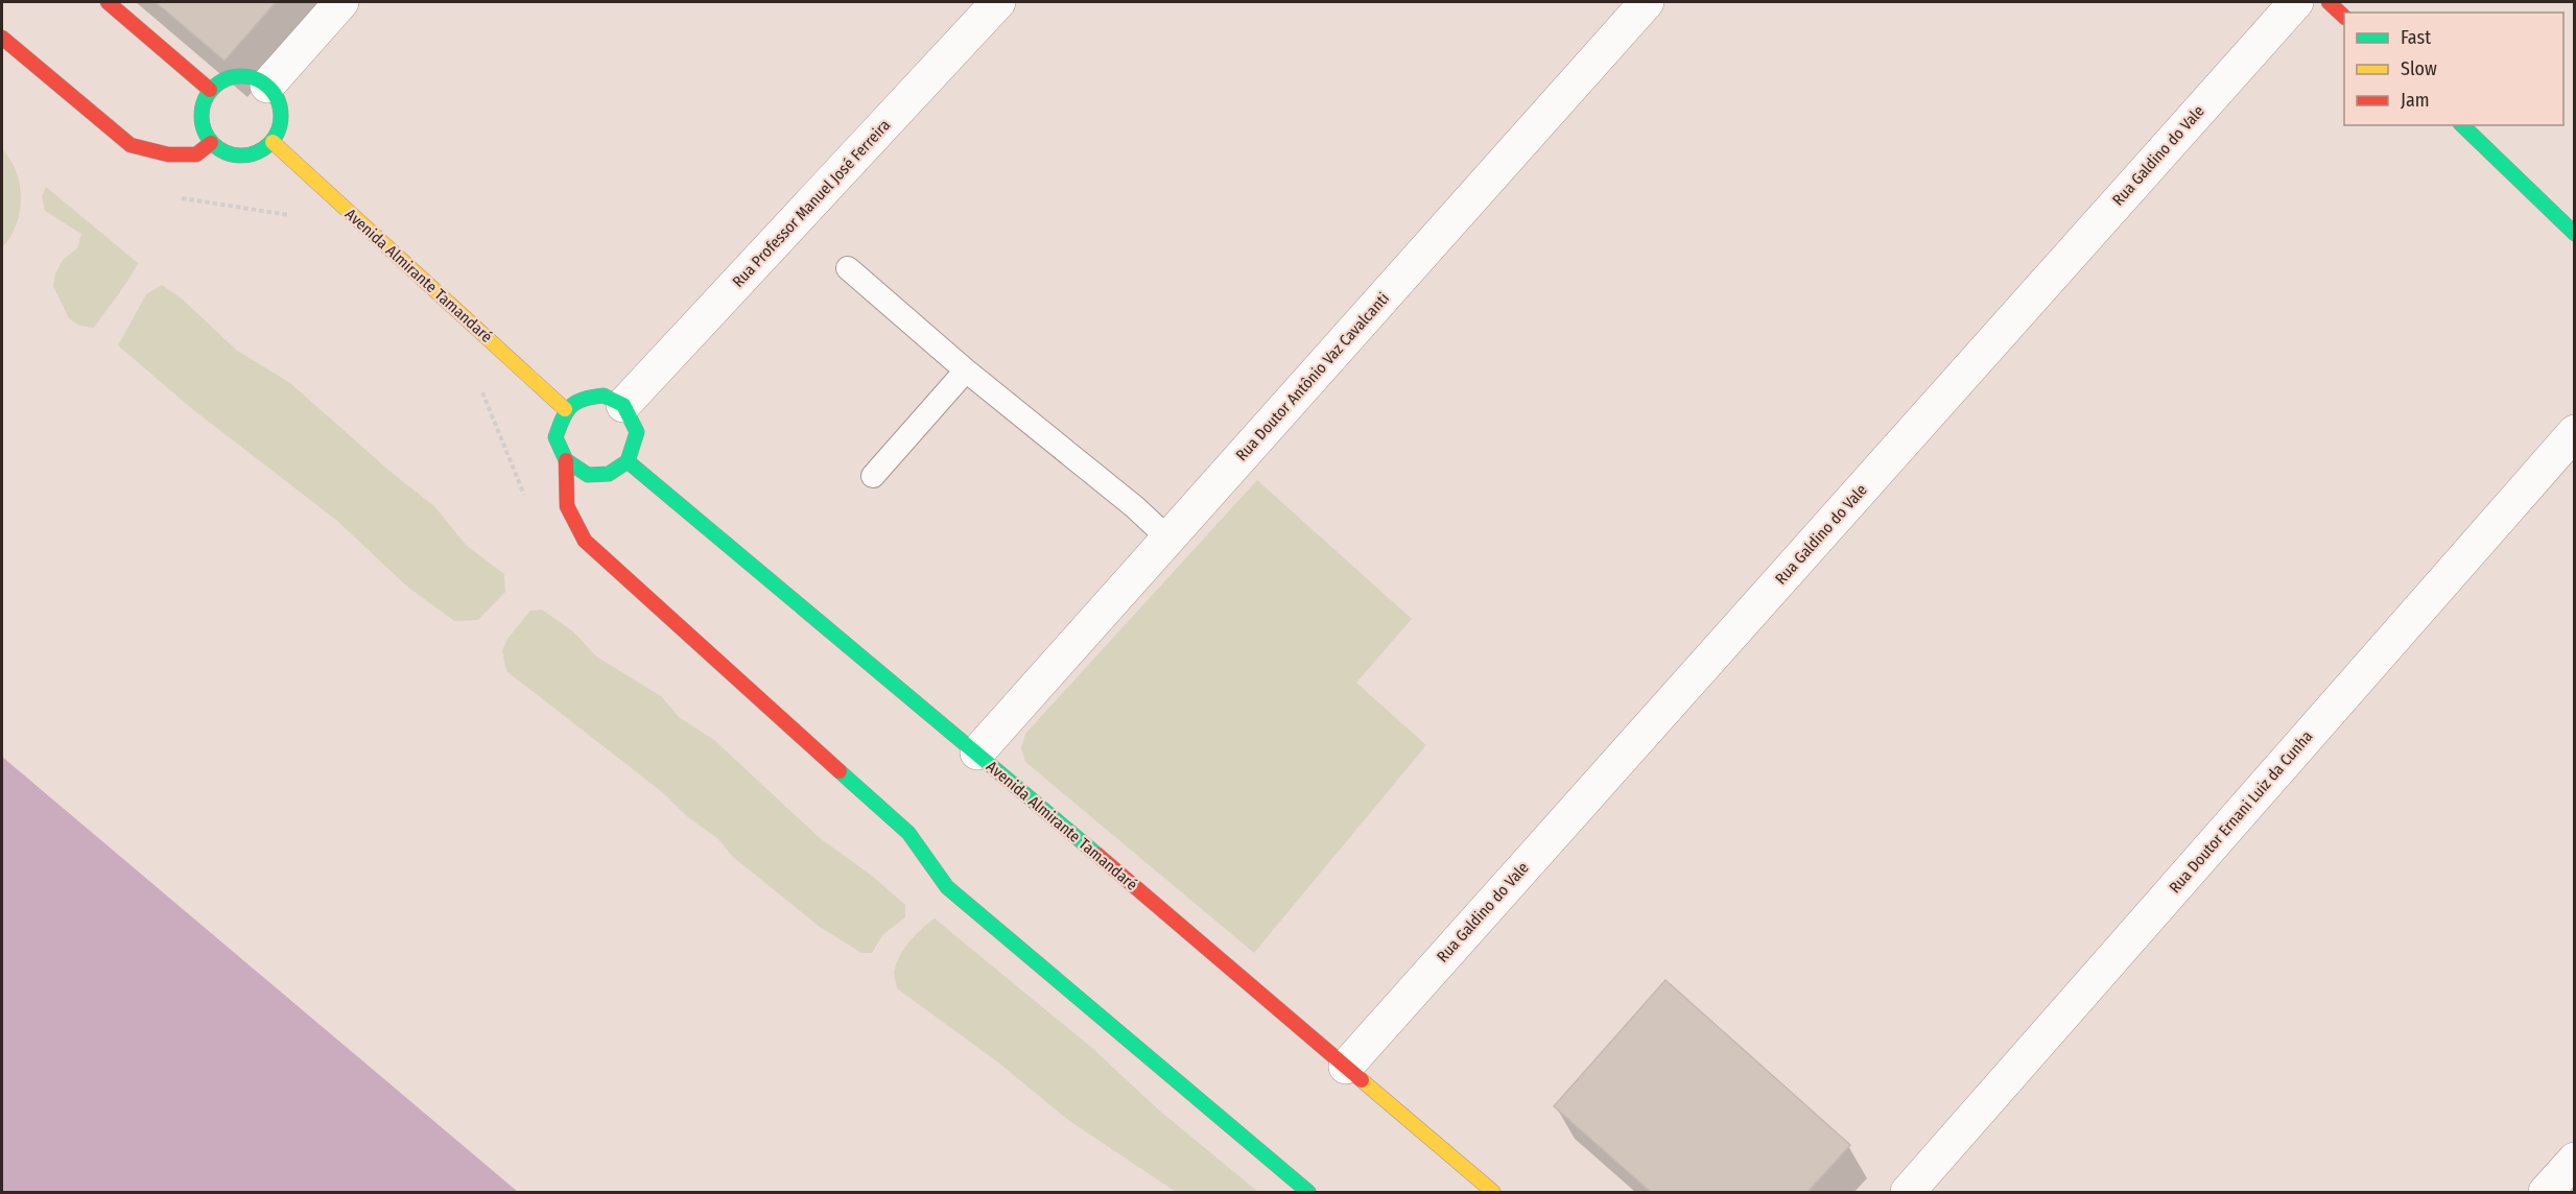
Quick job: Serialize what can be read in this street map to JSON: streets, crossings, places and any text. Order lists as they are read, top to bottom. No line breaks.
{"streets":{"street":["Rua Galdino do Vale","Rua Professor Manuel José Ferreira","Avenida Almirante Tamandaré","Rua Doutor Antônio Vaz Cavalcanti","Rua Doutor Ernani Luiz da Cunha"]},"crossings":[["Rua Galdino do Vale","Avenida Almirante Tamandaré"],["Rua Professor Manuel José Ferreira","Avenida Almirante Tamandaré"],["Avenida Almirante Tamandaré","Rua Doutor Antônio Vaz Cavalcanti"]],"legend":["Fast","Slow","Jam"]}
